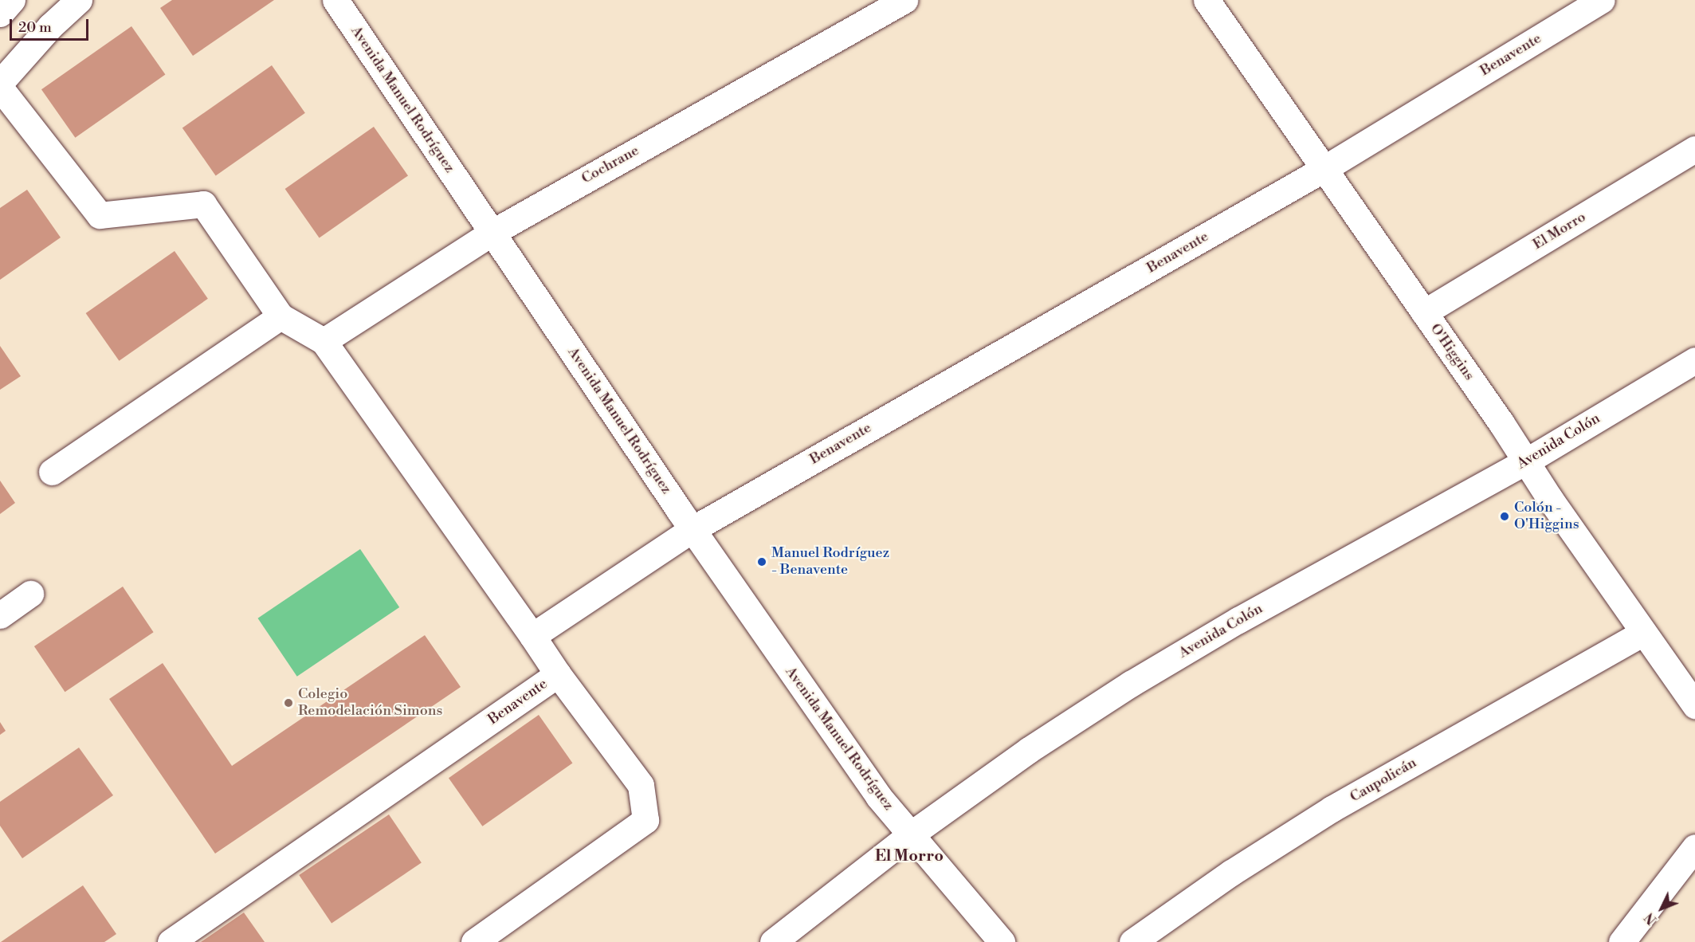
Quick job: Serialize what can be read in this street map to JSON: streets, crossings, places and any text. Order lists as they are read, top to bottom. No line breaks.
{"streets":{"street":["Benavente","Avenida Manuel Rodríguez","Cochrane","El Morro","O'Higgins","Avenida Colón","Caupolicán"]},"crossings":[["Benavente","Avenida Manuel Rodríguez"],["Benavente","O'Higgins"],["Avenida Manuel Rodríguez","Cochrane"],["Avenida Manuel Rodríguez","Avenida Colón"],["El Morro","O'Higgins"],["O'Higgins","Avenida Colón"],["O'Higgins","Caupolicán"]],"districts":["El Morro"],"places":["Colón - O'Higgins","Manuel Rodríguez - Benavente","Colegio Remodelación Simons"],"scale_bar":"20 m","north":"bottom left"}
